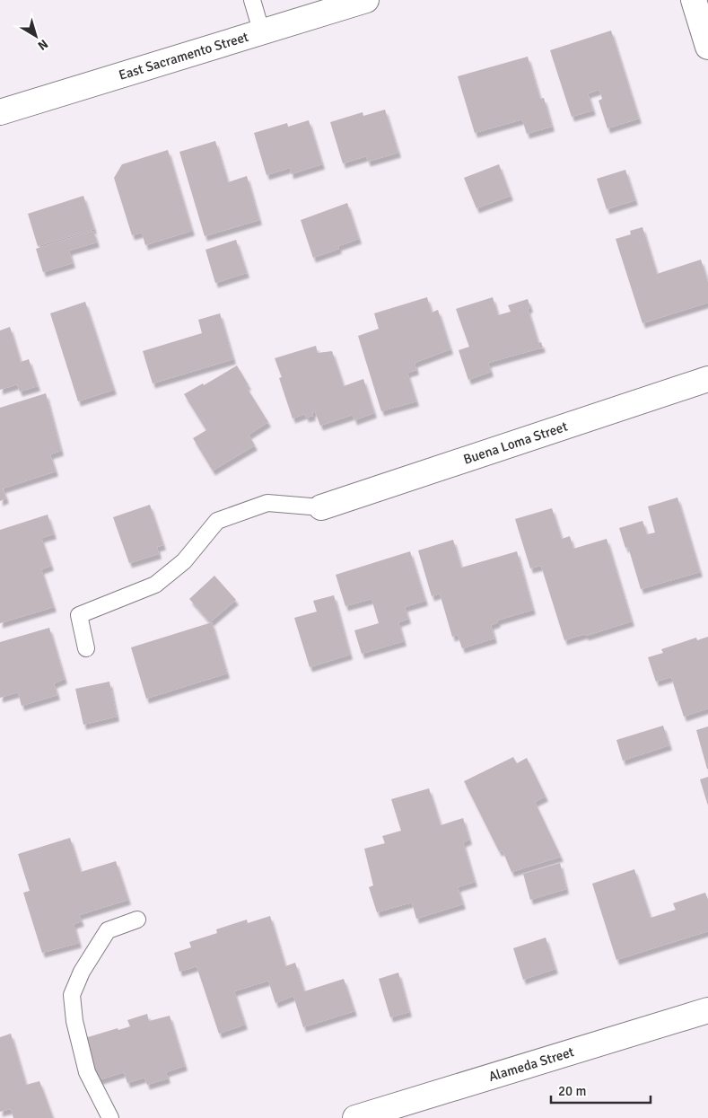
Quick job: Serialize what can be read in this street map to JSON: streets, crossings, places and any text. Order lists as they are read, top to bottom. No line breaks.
{"streets":{"street":["East Sacramento Street","Buena Loma Street","Alameda Street"]},"scale_bar":"20 m","north":"bottom right"}
